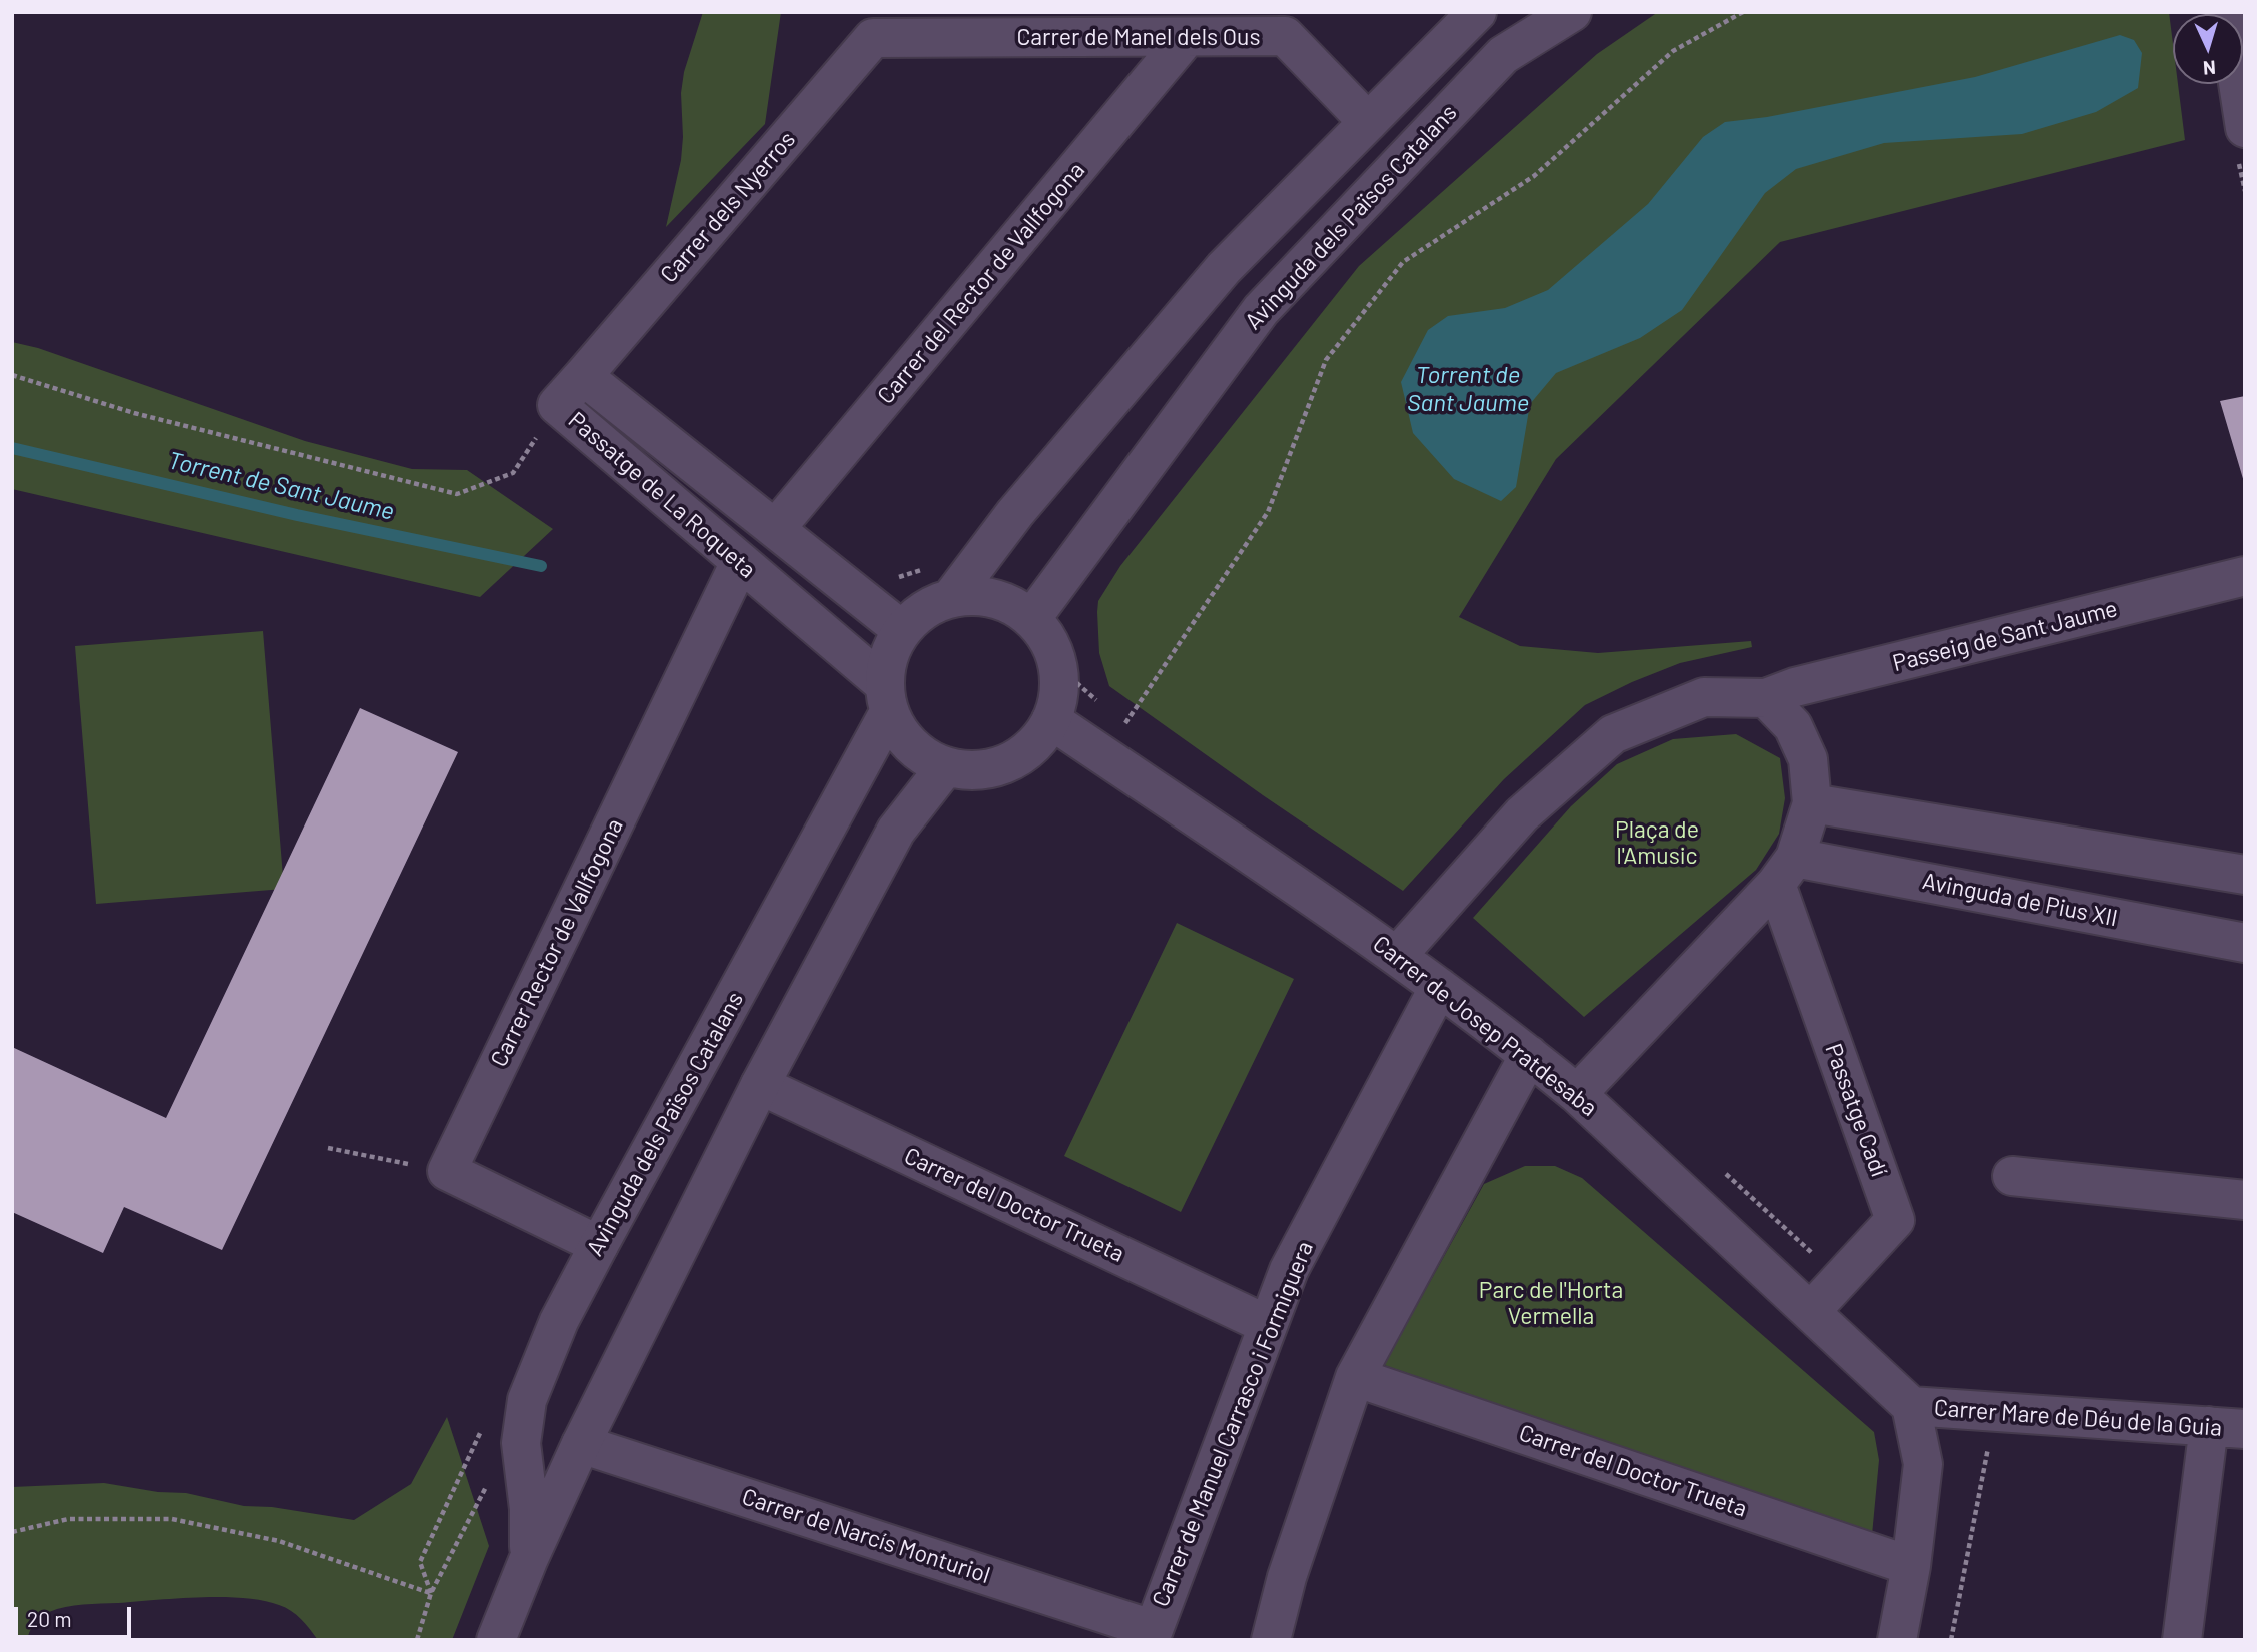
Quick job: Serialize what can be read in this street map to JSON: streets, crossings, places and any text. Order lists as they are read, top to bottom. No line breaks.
{"streets":{"street":["Carrer de Manel dels Ous","Carrer dels Nyerros","Avinguda dels Països Catalans","Carrer del Rector de Vallfogona","Passatge de La Roqueta","Passeig de Sant Jaume","Avinguda de Pius XII","Carrer Rector de Vallfogona","Carrer de Josep Pratdesaba","Passatge Cadí","Carrer del Doctor Trueta","Carrer Mare de Déu de la Guia","Carrer de Manuel Carrasco i Formiguera","Carrer de Narcís Monturiol"]},"crossings":[["Carrer de Manel dels Ous","Carrer dels Nyerros"],["Carrer de Manel dels Ous","Carrer del Rector de Vallfogona"],["Carrer dels Nyerros","Passatge de La Roqueta"],["Avinguda dels Països Catalans","Passatge de La Roqueta"],["Avinguda dels Països Catalans","Carrer de Josep Pratdesaba"],["Avinguda dels Països Catalans","Carrer del Doctor Trueta"],["Avinguda dels Països Catalans","Carrer de Narcís Monturiol"],["Carrer del Rector de Vallfogona","Passatge de La Roqueta"],["Passatge de La Roqueta","Carrer Rector de Vallfogona"],["Passatge de La Roqueta","Carrer de Josep Pratdesaba"],["Avinguda de Pius XII","Passatge Cadí"],["Carrer de Josep Pratdesaba","Passatge Cadí"],["Carrer de Josep Pratdesaba","Carrer Mare de Déu de la Guia"],["Carrer de Josep Pratdesaba","Carrer de Manuel Carrasco i Formiguera"],["Carrer del Doctor Trueta","Carrer de Manuel Carrasco i Formiguera"],["Carrer de Manuel Carrasco i Formiguera","Carrer de Narcís Monturiol"]],"water":["Torrent de Sant Jaume"],"parks":["Plaça de l'Amusic","Parc de l'Horta Vermella"],"scale_bar":"20 m","north":"bottom"}
